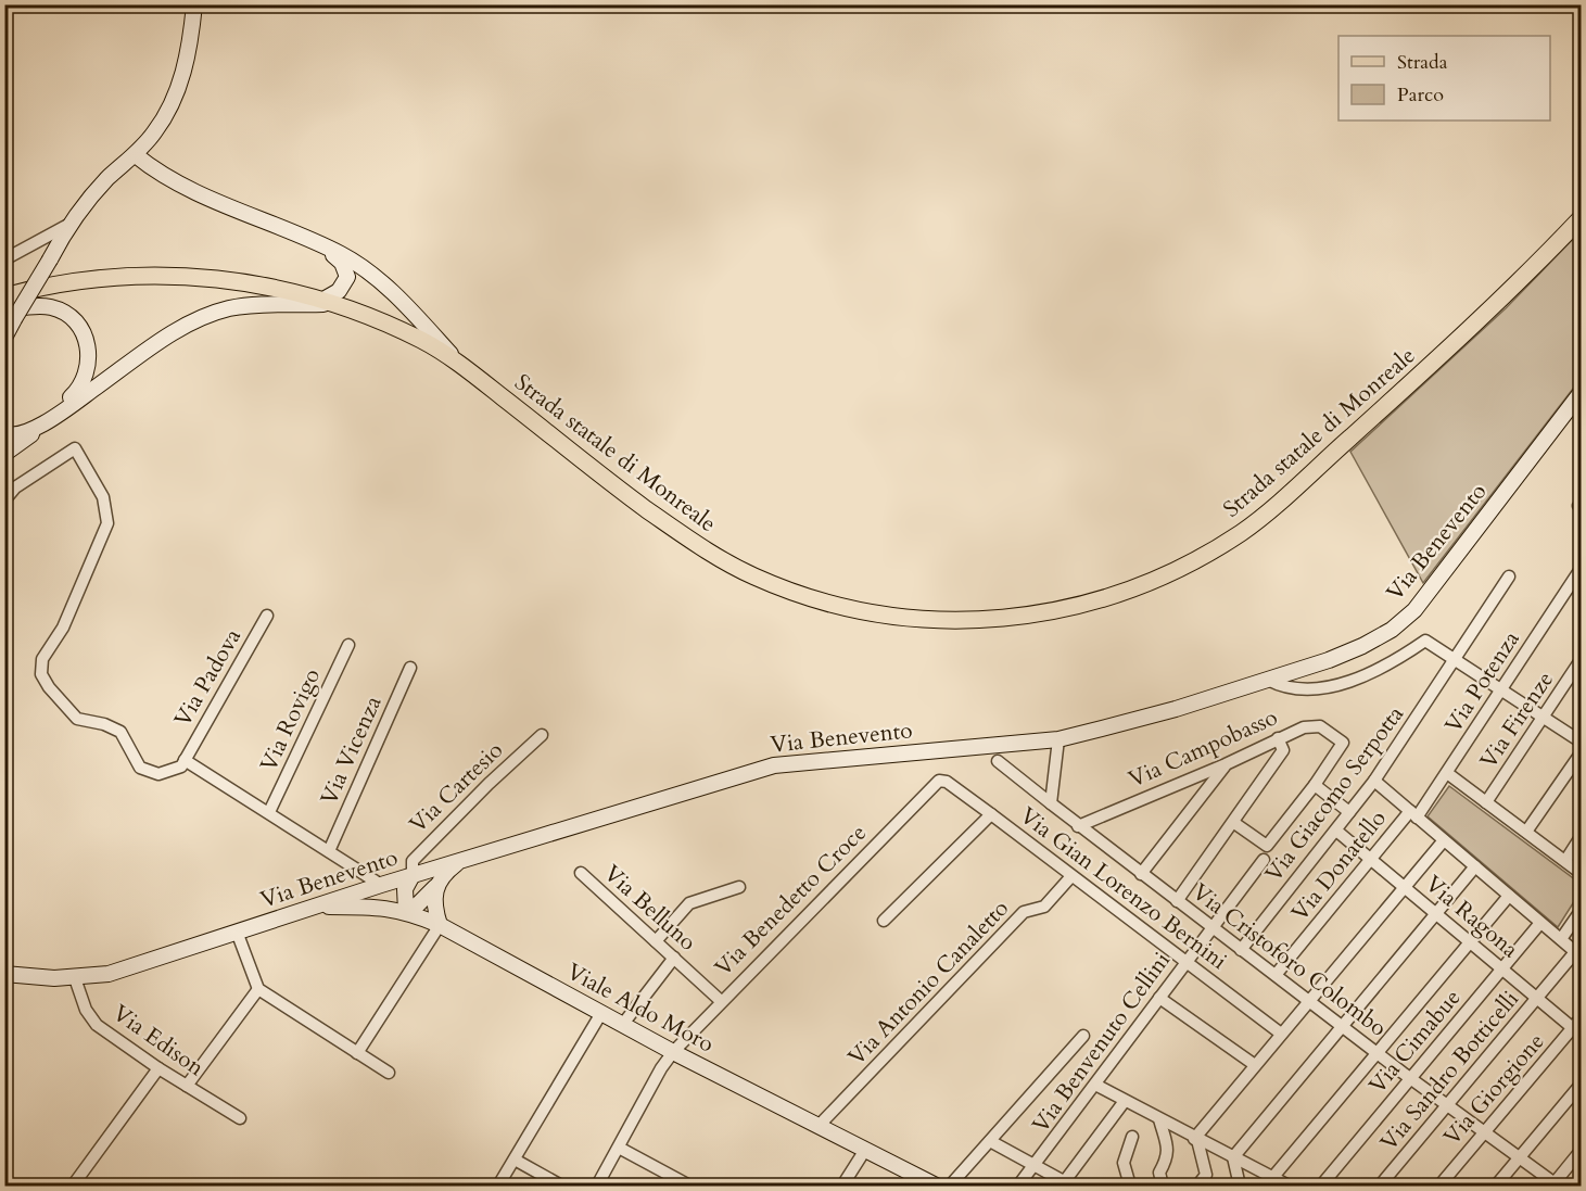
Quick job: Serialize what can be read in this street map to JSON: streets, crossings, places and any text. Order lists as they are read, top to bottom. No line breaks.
{"streets":{"main road":["Strada statale di Monreale","Via Benevento","Viale Aldo Moro"],"street":["Via Padova","Via Potenza","Via Rovigo","Via Firenze","Via Campobasso","Via Vicenza","Via Cartesio","Via Giacomo Serpotta","Via Donatello","Via Gian Lorenzo Bernini","Via Benedetto Croce","Via Belluno","Via Ragona","Via Cristoforo Colombo","Via Antonio Canaletto","Via Edison","Via Cimabue","Via Benvenuto Cellini","Via Sandro Botticelli","Via Giorgione"]},"crossings":[["Via Benevento","Via Cartesio"],["Via Benevento","Viale Aldo Moro"],["Via Benevento","Via Edison"],["Via Potenza","Via Donatello"],["Via Campobasso","Via Cristoforo Colombo"],["Via Giacomo Serpotta","Via Ragona"],["Via Giacomo Serpotta","Via Cristoforo Colombo"],["Via Donatello","Via Ragona"],["Via Donatello","Via Cristoforo Colombo"],["Via Gian Lorenzo Bernini","Via Benedetto Croce"],["Via Gian Lorenzo Bernini","Via Antonio Canaletto"],["Via Gian Lorenzo Bernini","Via Benvenuto Cellini"],["Via Benedetto Croce","Via Belluno"],["Via Benedetto Croce","Viale Aldo Moro"],["Via Ragona","Via Cimabue"],["Via Ragona","Via Sandro Botticelli"],["Via Ragona","Via Giorgione"],["Via Cristoforo Colombo","Via Cimabue"],["Via Cristoforo Colombo","Via Benvenuto Cellini"],["Via Cristoforo Colombo","Via Sandro Botticelli"],["Via Cristoforo Colombo","Via Giorgione"],["Via Antonio Canaletto","Viale Aldo Moro"]],"legend":["Strada","Parco"]}
